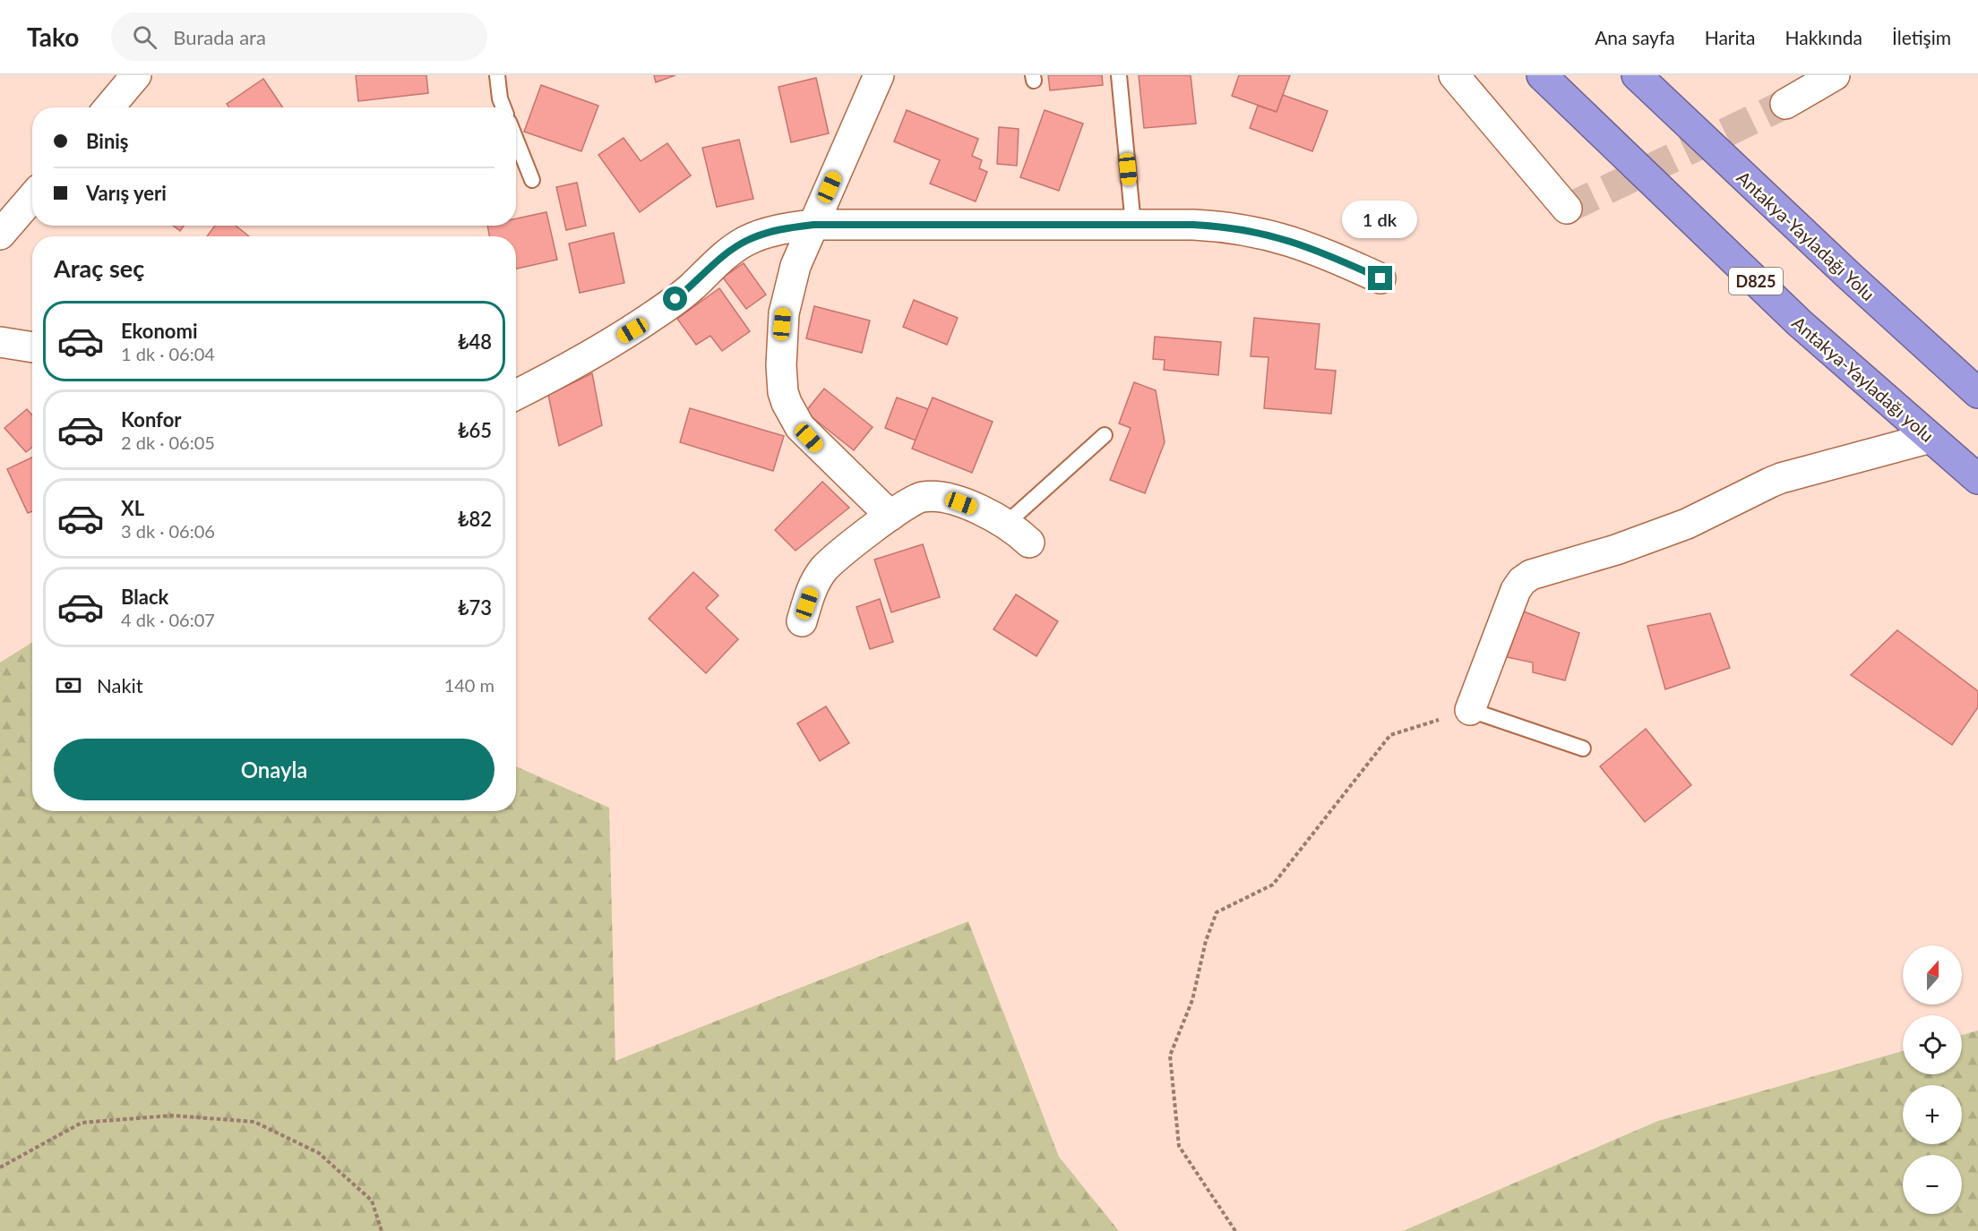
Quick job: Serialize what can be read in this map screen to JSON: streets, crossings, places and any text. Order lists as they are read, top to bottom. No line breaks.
{"streets":{"highway":["Antakya-Yayladağı Yolu","D825","Antakya-Yayladağı yolu"]},"north":"top","page":{"header":"Tako","search":"Burada ara","nav":["Ana sayfa","Harita","Hakkında","İletişim"],"banner":["Biniş","Varış yeri"],"bubble":"1 dk","heading":"Araç seç","list":[{"name":"Ekonomi","note":"1 dk · 06:04","value":"₺48"},{"name":"Konfor","note":"2 dk · 06:05","value":"₺65"},{"name":"XL","note":"3 dk · 06:06","value":"₺82"},{"name":"Black","note":"4 dk · 06:07","value":"₺73"}],"pay":["Nakit","140 m"],"buttons":"Onayla","map_buttons":["+","−"]}}
